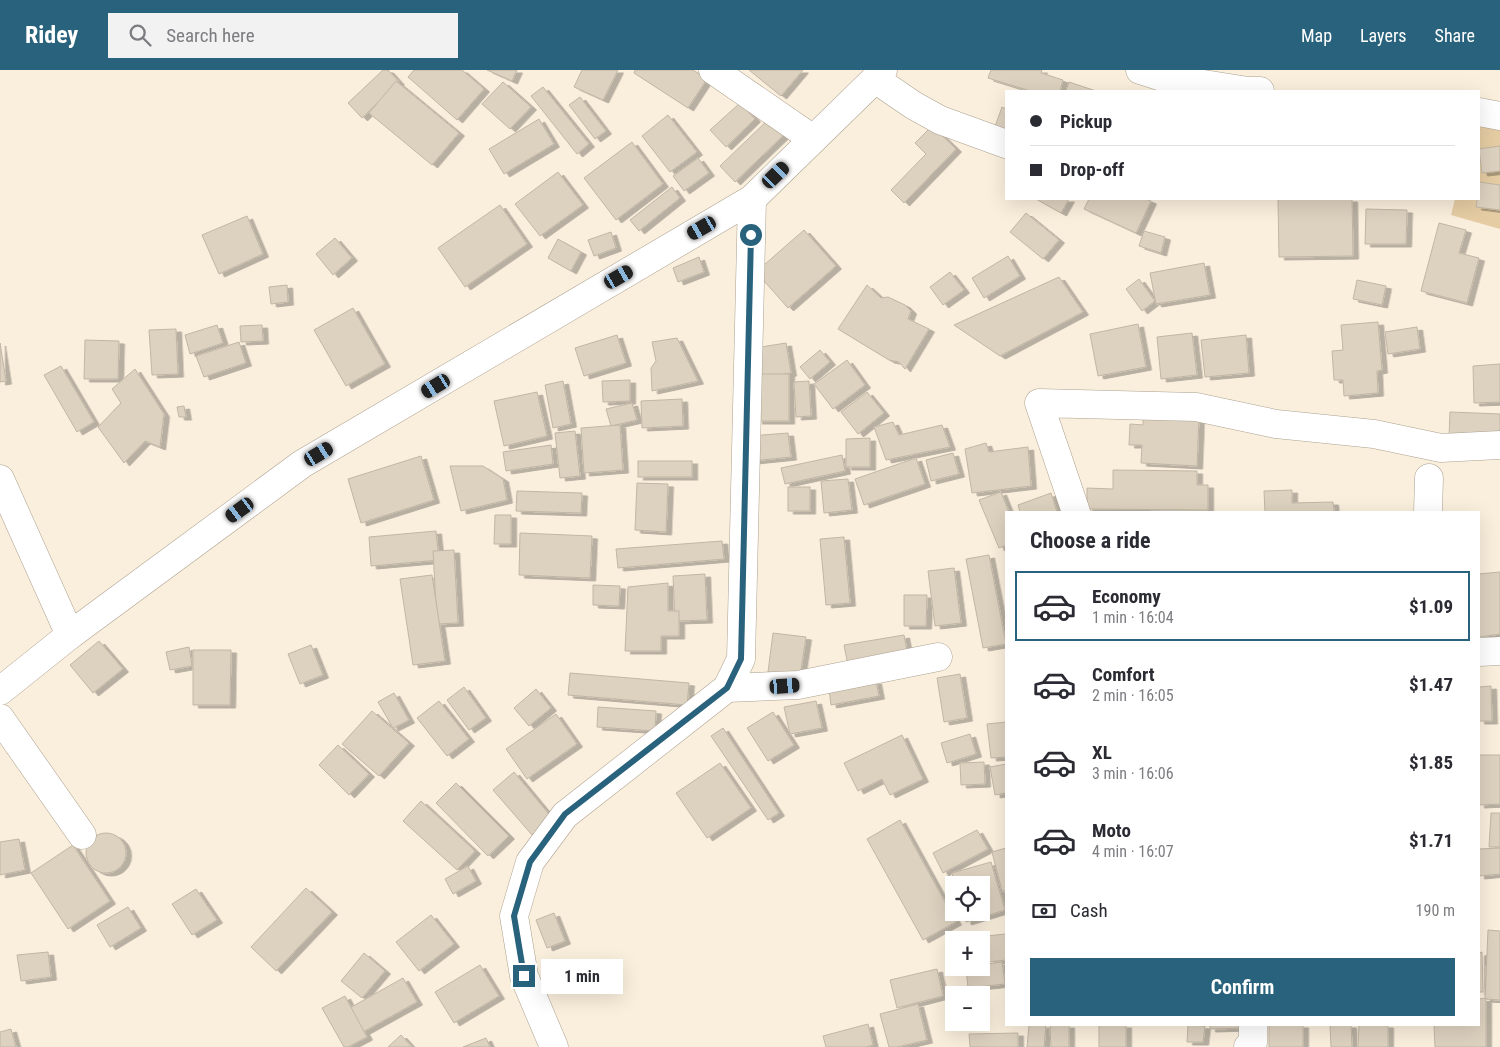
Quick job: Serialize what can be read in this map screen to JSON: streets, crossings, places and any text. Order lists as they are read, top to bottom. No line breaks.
{"page":{"header":"Ridey","search":"Search here","nav":["Map","Layers","Share"],"banner":["Pickup","Drop-off"],"heading":"Choose a ride","list":[{"name":"Economy","note":"1 min · 16:04","value":"$1.09"},{"name":"Comfort","note":"2 min · 16:05","value":"$1.47"},{"name":"XL","note":"3 min · 16:06","value":"$1.85"},{"name":"Moto","note":"4 min · 16:07","value":"$1.71"}],"map_buttons":["+","−"],"pay":["Cash","190 m"],"buttons":"Confirm","bubble":"1 min"}}
